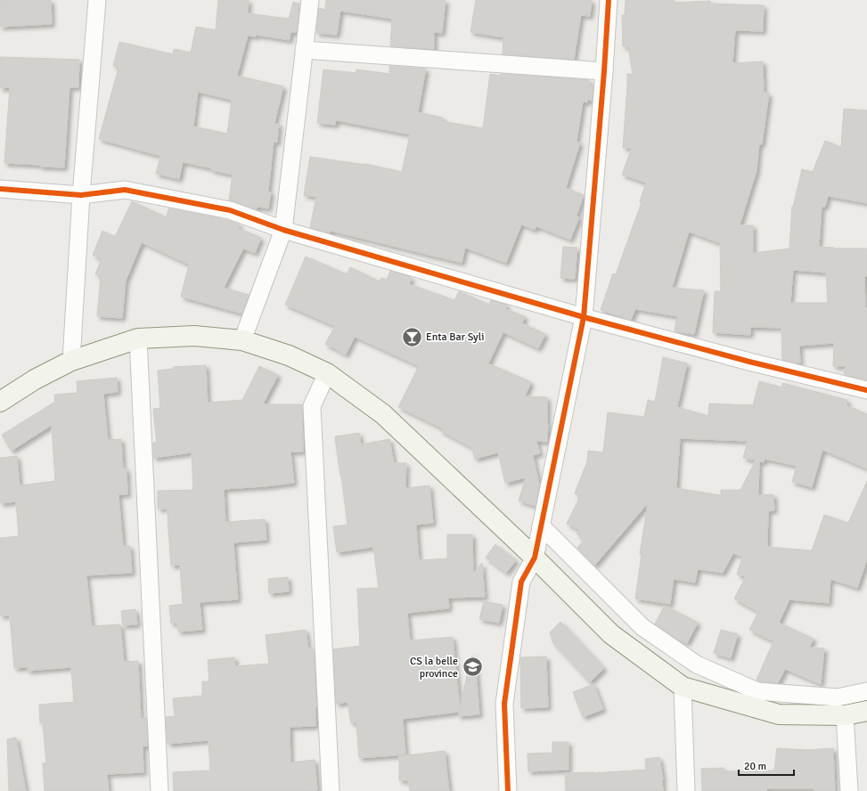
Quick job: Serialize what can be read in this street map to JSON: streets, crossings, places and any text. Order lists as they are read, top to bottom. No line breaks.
{"places":{"bar":["Enta Bar Syli"],"school or university":["CS la belle province"]},"scale_bar":"20 m"}
